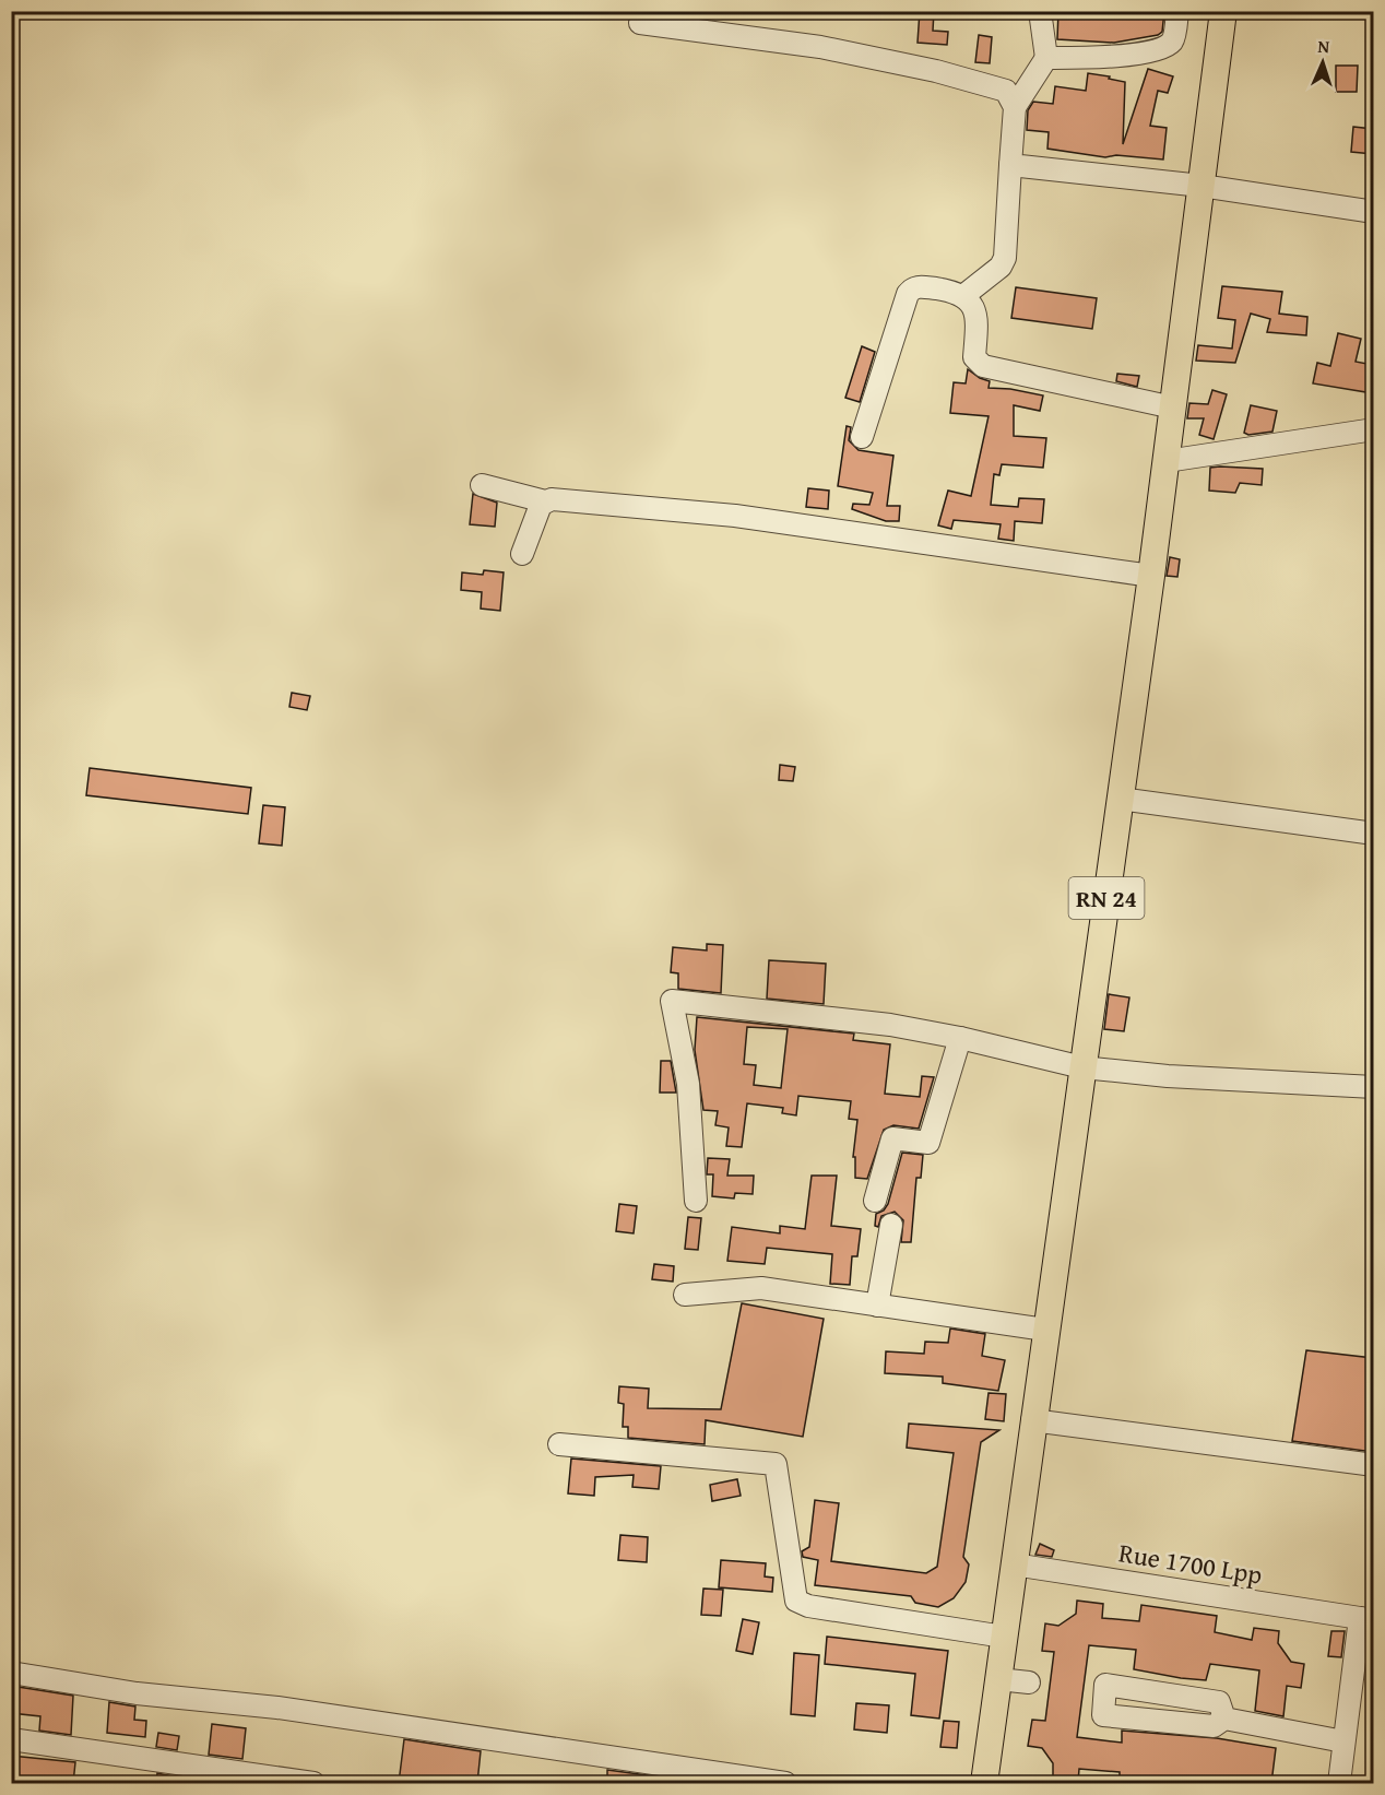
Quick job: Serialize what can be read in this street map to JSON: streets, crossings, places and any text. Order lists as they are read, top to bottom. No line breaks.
{"streets":{"main road":["RN 24"],"street":["Rue 1700 Lpp"]},"crossings":[["RN 24","Rue 1700 Lpp"]],"north":"top"}
